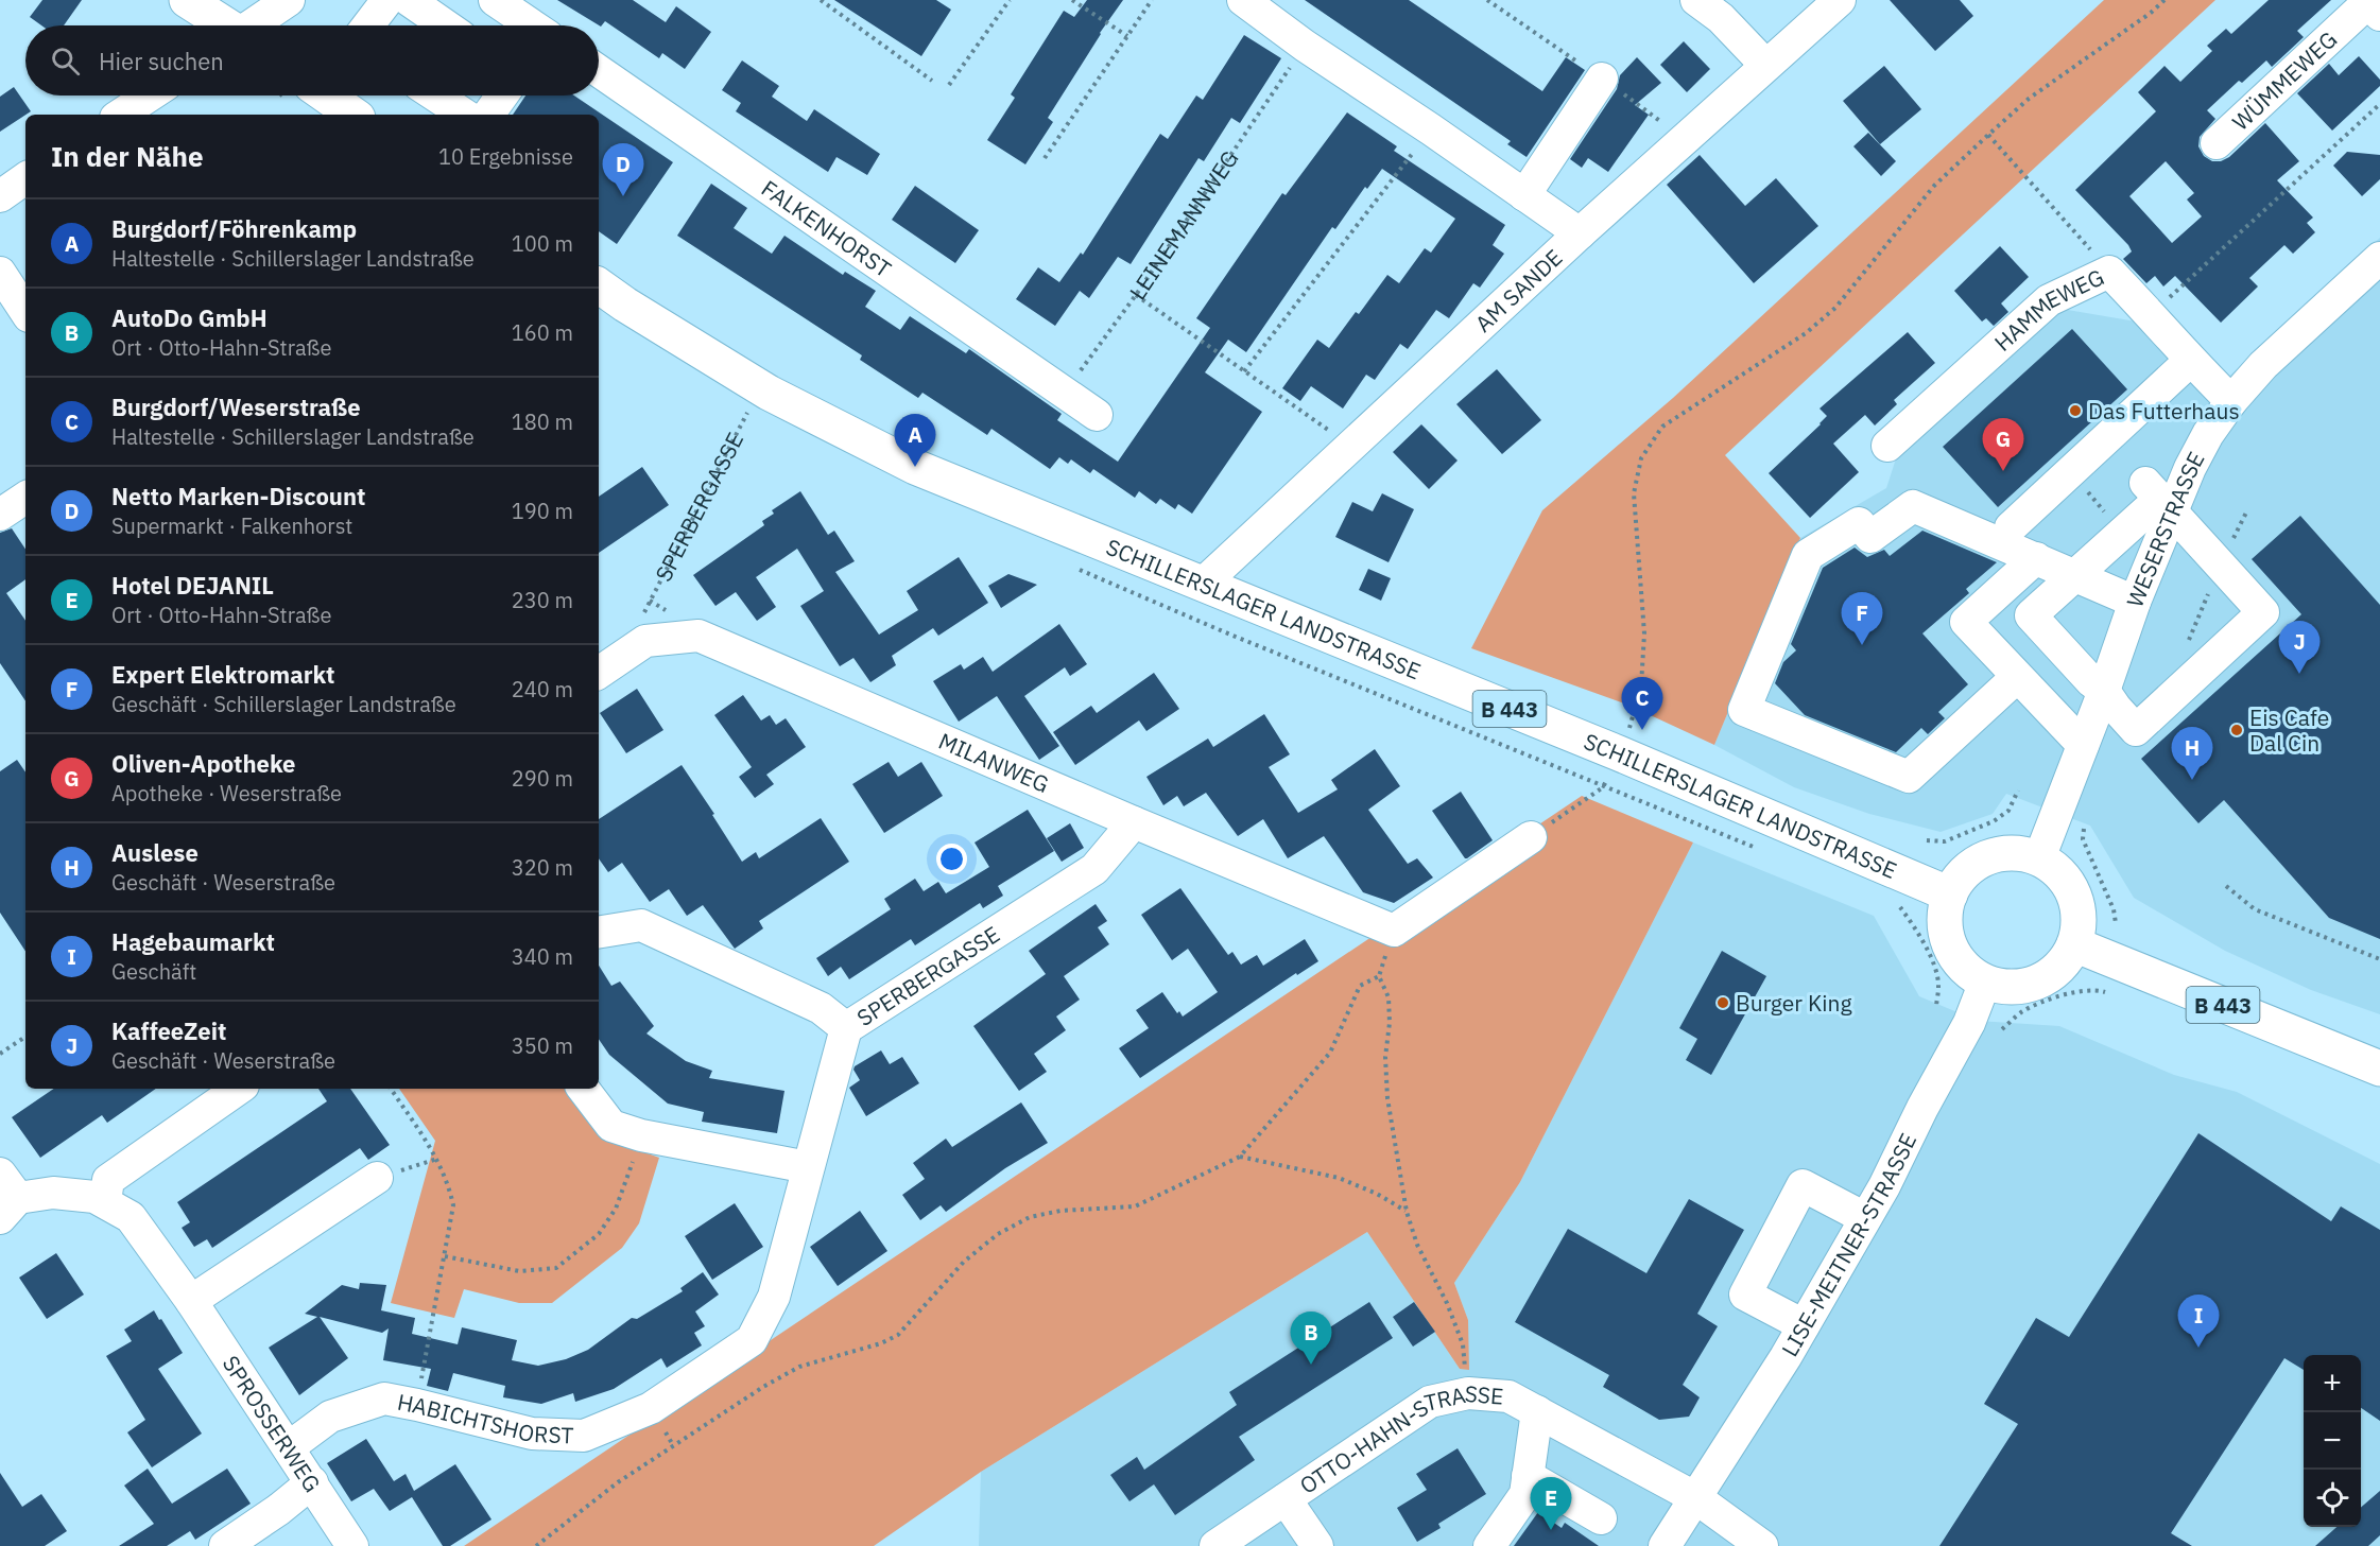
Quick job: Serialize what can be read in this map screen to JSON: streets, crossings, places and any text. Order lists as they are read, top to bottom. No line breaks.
{"streets":{"main road":["SCHILLERSLAGER LANDSTRASSE","B 443"],"street":["WÜMMEWEG","FALKENHORST","AM SANDE","HAMMEWEG","SPERBERGASSE","WESERSTRASSE","MILANWEG","LISE-MEITNER-STRASSE","HABICHTSHORST","SPROSSERWEG","OTTO-HAHN-STRASSE"],"path":["LEINEMANNWEG"]},"crossings":[["LEINEMANNWEG","AM SANDE"],["AM SANDE","SCHILLERSLAGER LANDSTRASSE"],["HAMMEWEG","WESERSTRASSE"],["SPERBERGASSE","MILANWEG"],["SPERBERGASSE","HABICHTSHORST"],["WESERSTRASSE","SCHILLERSLAGER LANDSTRASSE"],["WESERSTRASSE","B 443"],["WESERSTRASSE","LISE-MEITNER-STRASSE"],["SCHILLERSLAGER LANDSTRASSE","B 443"],["SCHILLERSLAGER LANDSTRASSE","LISE-MEITNER-STRASSE"],["B 443","LISE-MEITNER-STRASSE"],["LISE-MEITNER-STRASSE","OTTO-HAHN-STRASSE"],["HABICHTSHORST","SPROSSERWEG"]],"places":["Das Futterhaus","Eis Cafe Dal Cin","Burger King"],"page":{"search":"Hier suchen","heading":["In der Nähe","10 Ergebnisse"],"pins":["D","A","G","F","J","C","H","I","B","E"],"list":[{"mark":"A","name":"Burgdorf/Föhrenkamp","note":"Haltestelle · Schillerslager Landstraße","value":"100 m"},{"mark":"B","name":"AutoDo GmbH","note":"Ort · Otto-Hahn-Straße","value":"160 m"},{"mark":"C","name":"Burgdorf/Weserstraße","note":"Haltestelle · Schillerslager Landstraße","value":"180 m"},{"mark":"D","name":"Netto Marken-Discount","note":"Supermarkt · Falkenhorst","value":"190 m"},{"mark":"E","name":"Hotel DEJANIL","note":"Ort · Otto-Hahn-Straße","value":"230 m"},{"mark":"F","name":"Expert Elektromarkt","note":"Geschäft · Schillerslager Landstraße","value":"240 m"},{"mark":"G","name":"Oliven-Apotheke","note":"Apotheke · Weserstraße","value":"290 m"},{"mark":"H","name":"Auslese","note":"Geschäft · Weserstraße","value":"320 m"},{"mark":"I","name":"Hagebaumarkt","note":"Geschäft","value":"340 m"},{"mark":"J","name":"KaffeeZeit","note":"Geschäft · Weserstraße","value":"350 m"}],"map_buttons":["+","−"]}}
